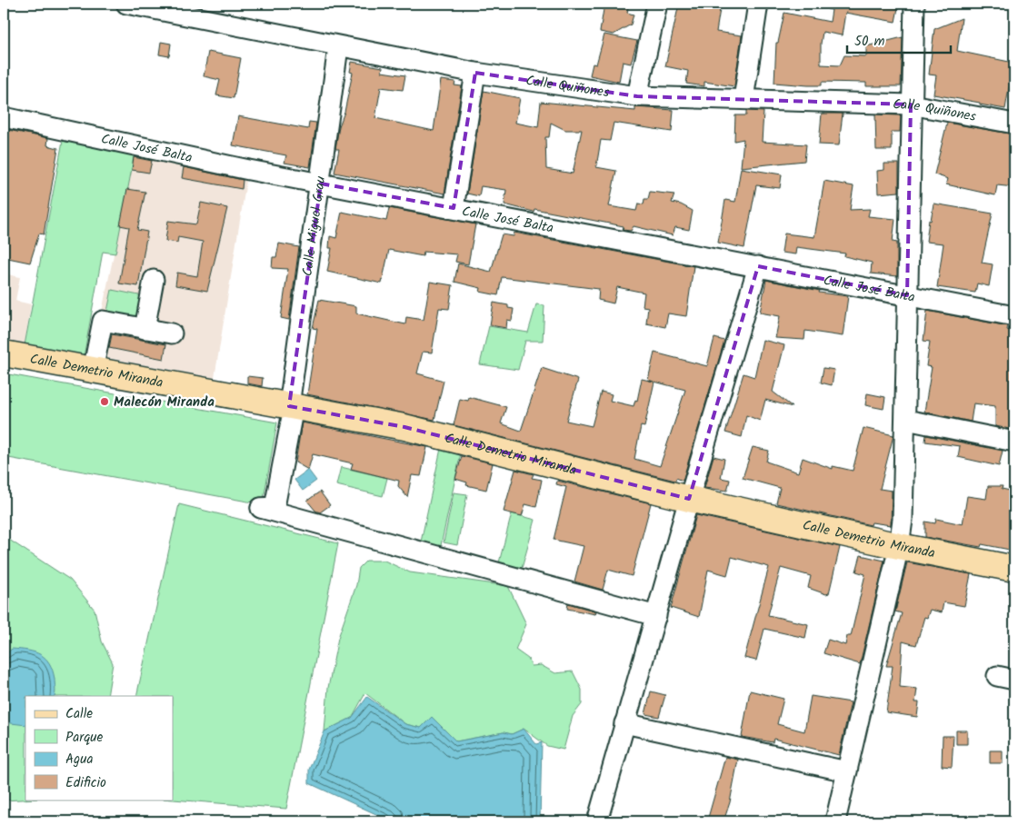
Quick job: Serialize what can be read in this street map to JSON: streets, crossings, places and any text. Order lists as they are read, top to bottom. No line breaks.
{"streets":{"main road":["Calle Demetrio Miranda"],"street":["Calle Quiñones","Calle José Balta","Calle Miguel Grau"]},"crossings":[["Calle Quiñones","Calle Miguel Grau"],["Calle José Balta","Calle Miguel Grau"],["Calle Miguel Grau","Calle Demetrio Miranda"]],"places":["Malecón Miranda"],"legend":["Calle","Parque","Agua","Edificio"],"scale_bar":"50 m"}
